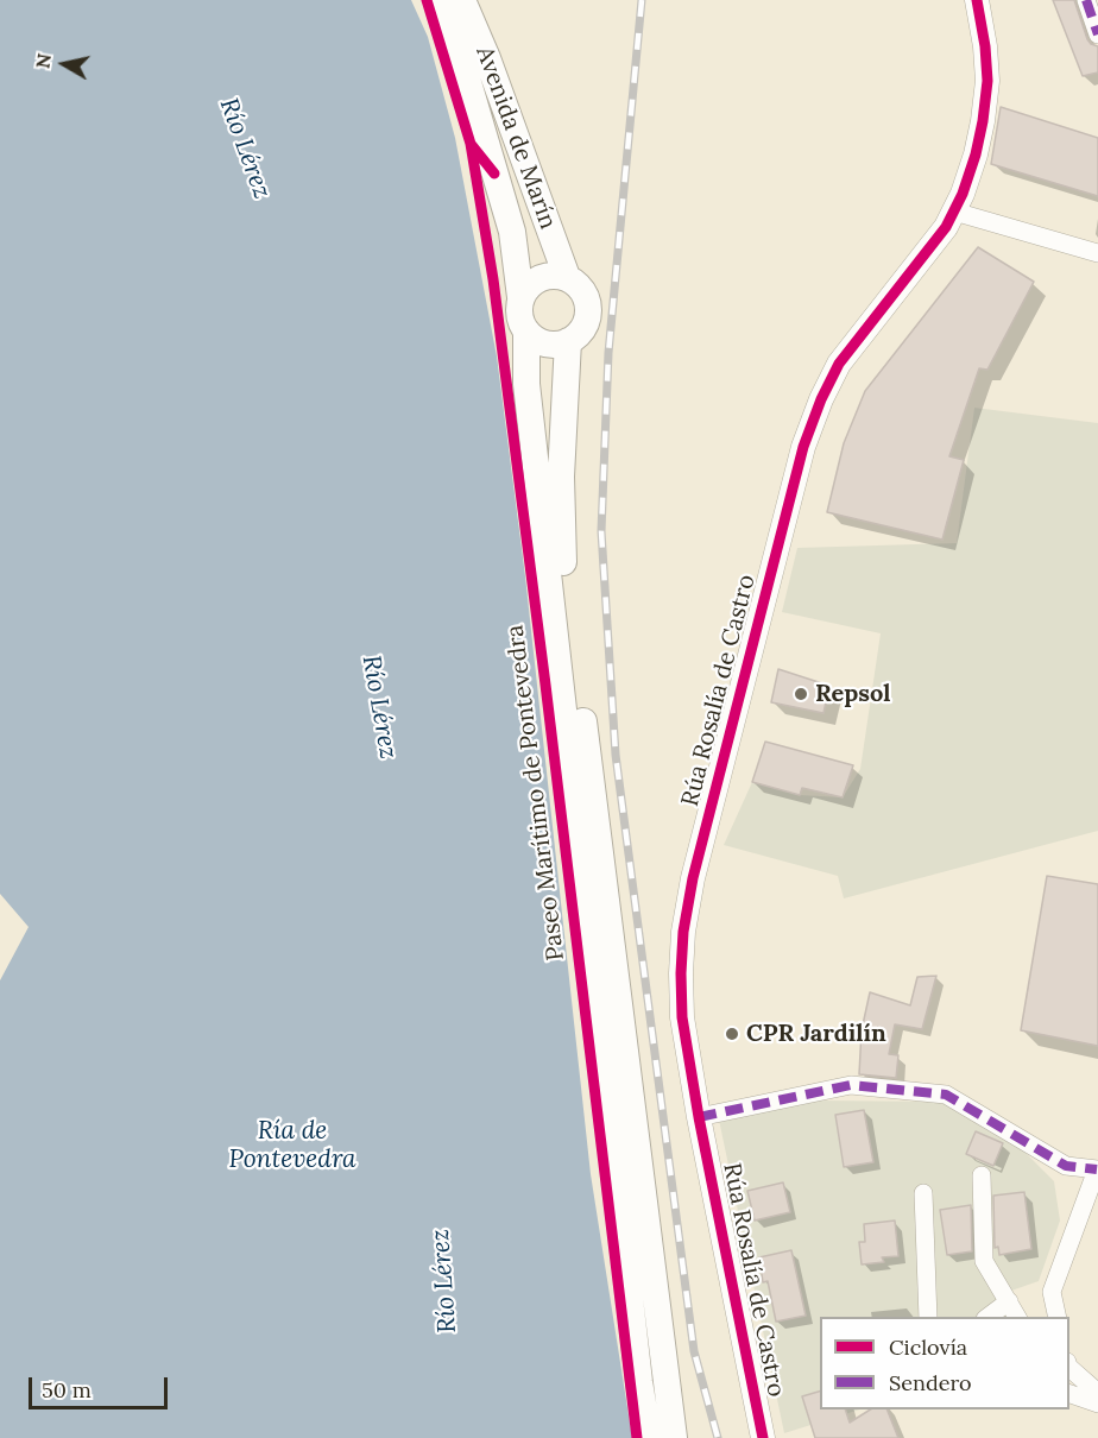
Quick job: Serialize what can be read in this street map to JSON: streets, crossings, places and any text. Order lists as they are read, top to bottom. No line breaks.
{"streets":{"highway":["Avenida de Marín"],"main road":["Rúa Rosalía de Castro"],"cycle path":["Paseo Marítimo de Pontevedra"]},"water":["Río Lérez","Ría de Pontevedra"],"places":["Repsol","CPR Jardilín"],"legend":["Ciclovía","Sendero"],"scale_bar":"50 m","north":"left"}
